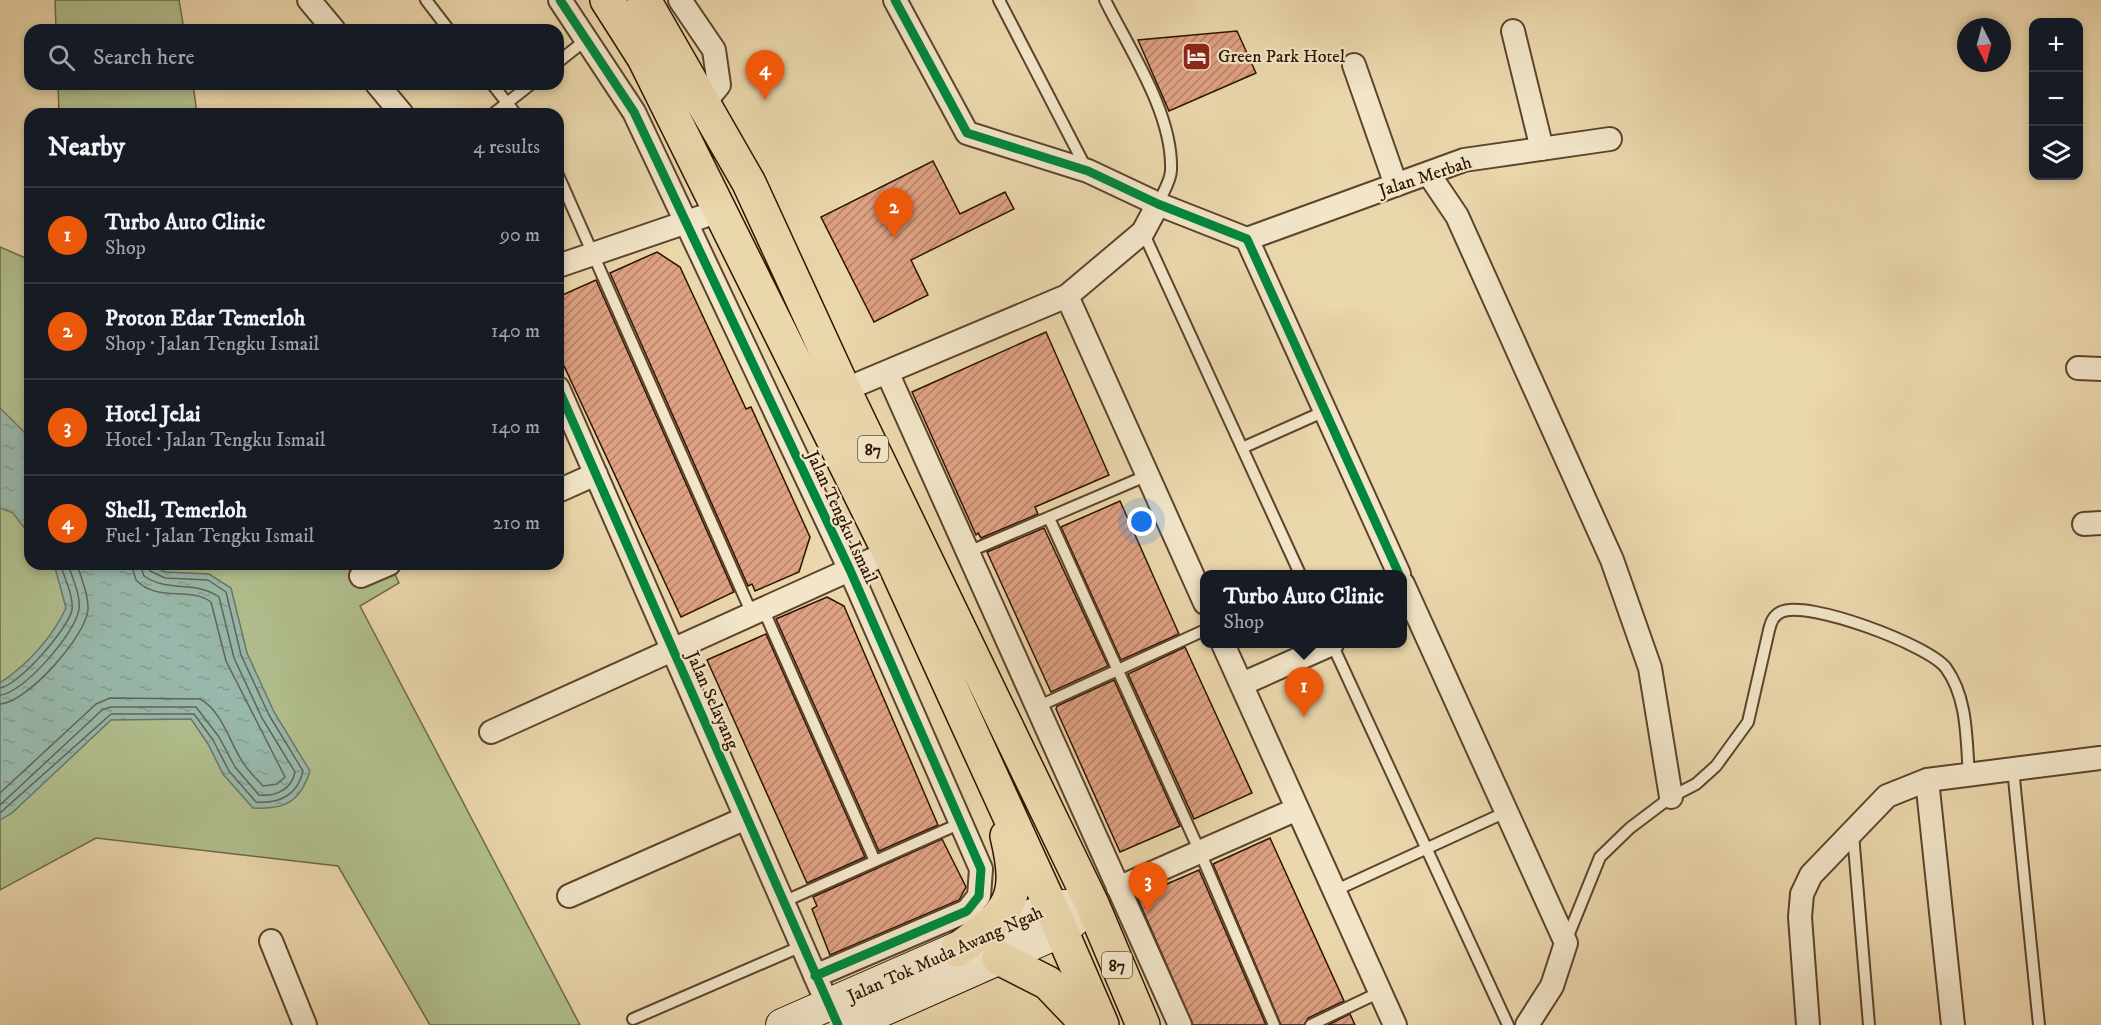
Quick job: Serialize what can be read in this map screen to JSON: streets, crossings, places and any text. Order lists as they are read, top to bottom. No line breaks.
{"streets":{"main road":["87","Jalan Tengku Ismail","Jalan Tok Muda Awang Ngah"],"street":["Jalan Merbah","Jalan Selayang"]},"crossings":[["87","Jalan Tok Muda Awang Ngah"],["Jalan Tengku Ismail","Jalan Selayang"],["Jalan Tengku Ismail","Jalan Tok Muda Awang Ngah"],["Jalan Selayang","Jalan Tok Muda Awang Ngah"]],"places":{"hotel":["Green Park Hotel"]},"north":"bottom","page":{"map_buttons":["+","−"],"search":"Search here","pins":["4","2","1","3"],"heading":["Nearby","4 results"],"list":[{"mark":"1","name":"Turbo Auto Clinic","note":"Shop","value":"90 m"},{"mark":"2","name":"Proton Edar Temerloh","note":"Shop · Jalan Tengku Ismail","value":"140 m"},{"mark":"3","name":"Hotel Jelai","note":"Hotel · Jalan Tengku Ismail","value":"140 m"},{"mark":"4","name":"Shell, Temerloh","note":"Fuel · Jalan Tengku Ismail","value":"210 m"}],"popup":["Turbo Auto Clinic","Shop"]}}
